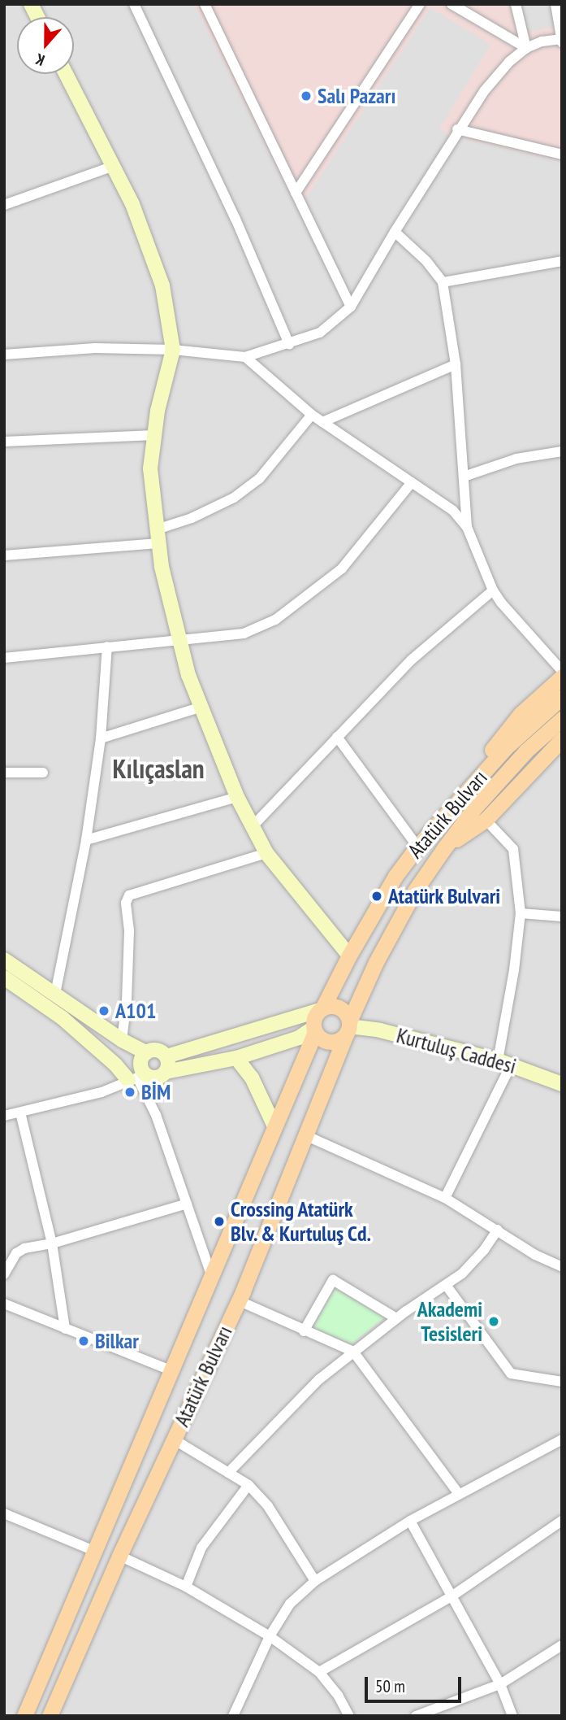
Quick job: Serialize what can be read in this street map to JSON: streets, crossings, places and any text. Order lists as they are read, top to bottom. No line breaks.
{"streets":{"main road":["Atatürk Bulvarı"],"street":["Kurtuluş Caddesi"]},"crossings":[["Atatürk Bulvarı","Kurtuluş Caddesi"]],"districts":["Kılıçaslan"],"places":["Salı Pazarı","Atatürk Bulvari","A101","BİM","Crossing Atatürk Blv. & Kurtuluş Cd.","Akademi Tesisleri","Bilkar"],"scale_bar":"50 m","north":"bottom"}
